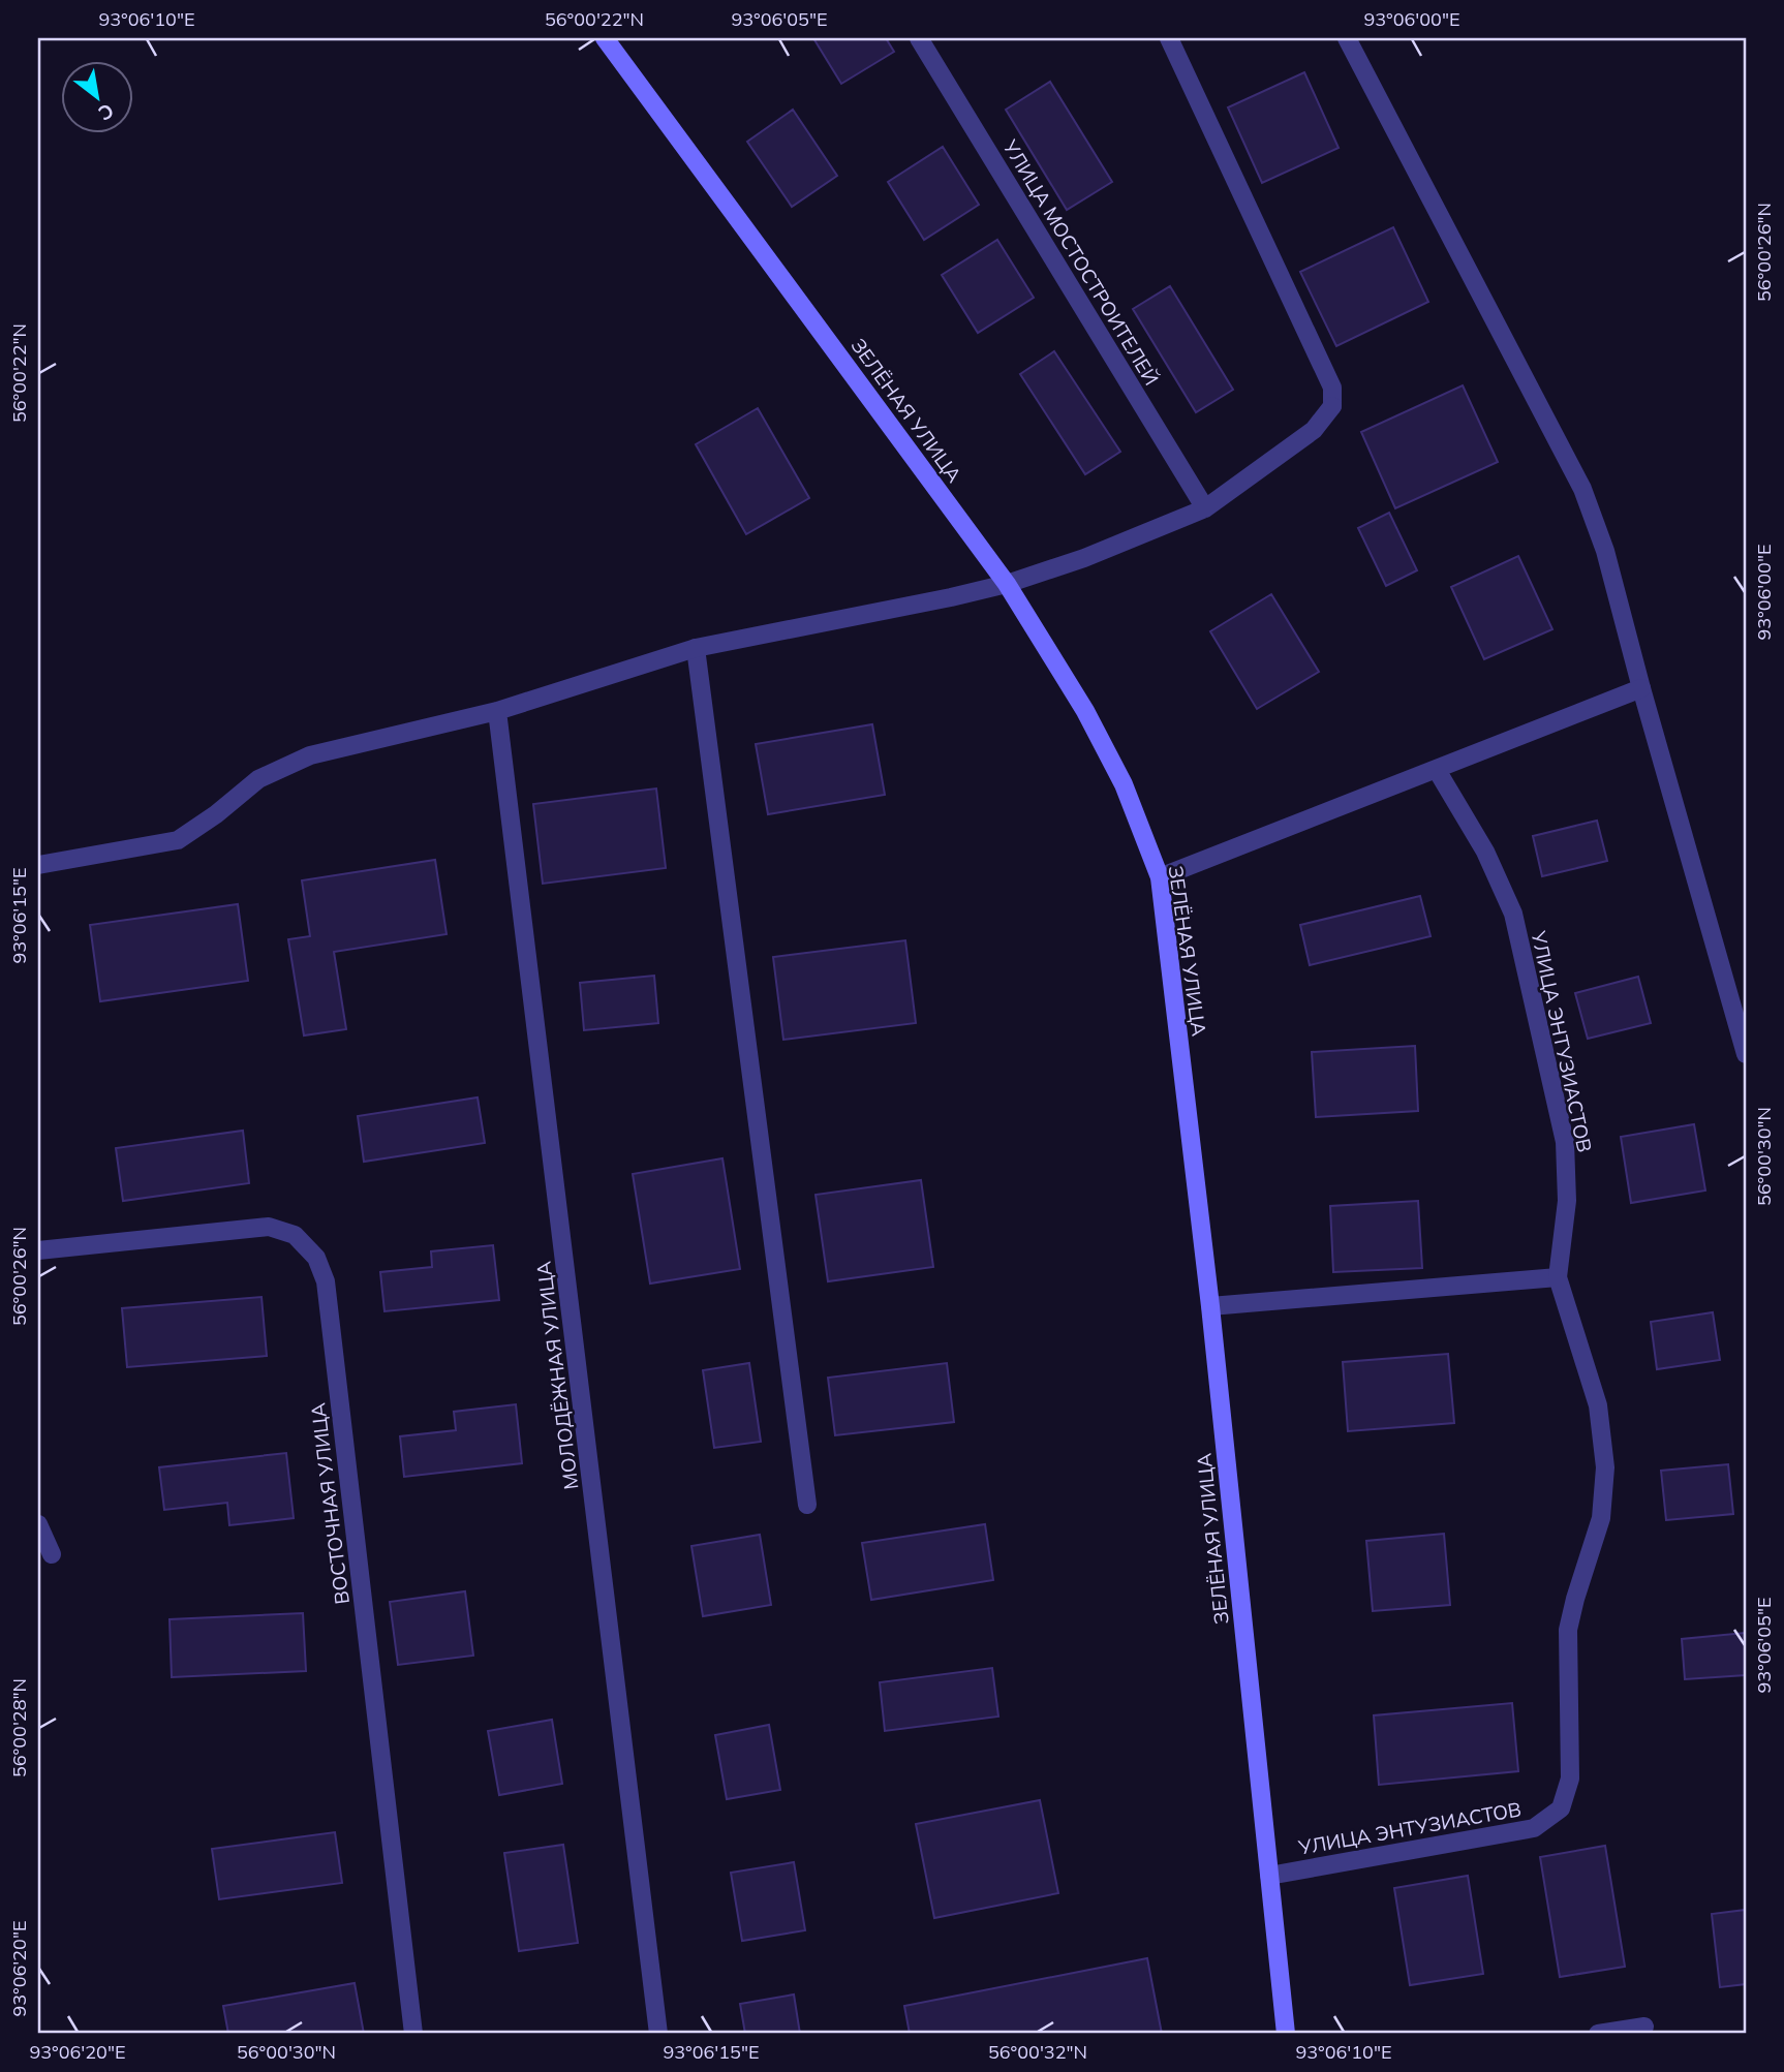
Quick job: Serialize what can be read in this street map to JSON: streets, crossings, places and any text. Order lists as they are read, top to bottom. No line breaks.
{"streets":{"street":["УЛИЦА МОСТОСТРОИТЕЛЕЙ","ЗЕЛЁНАЯ УЛИЦА","УЛИЦА ЭНТУЗИАСТОВ","МОЛОДЁЖНАЯ УЛИЦА","ВОСТОЧНАЯ УЛИЦА"]},"crossings":[["ЗЕЛЁНАЯ УЛИЦА","УЛИЦА ЭНТУЗИАСТОВ"]],"north":"bottom right","coordinates":["93°06'10\"E","56°00'22\"N","93°06'05\"E","93°06'00\"E","56°00'26\"N","93°06'15\"E","56°00'30\"N","56°00'28\"N","93°06'20\"E","56°00'32\"N"]}
